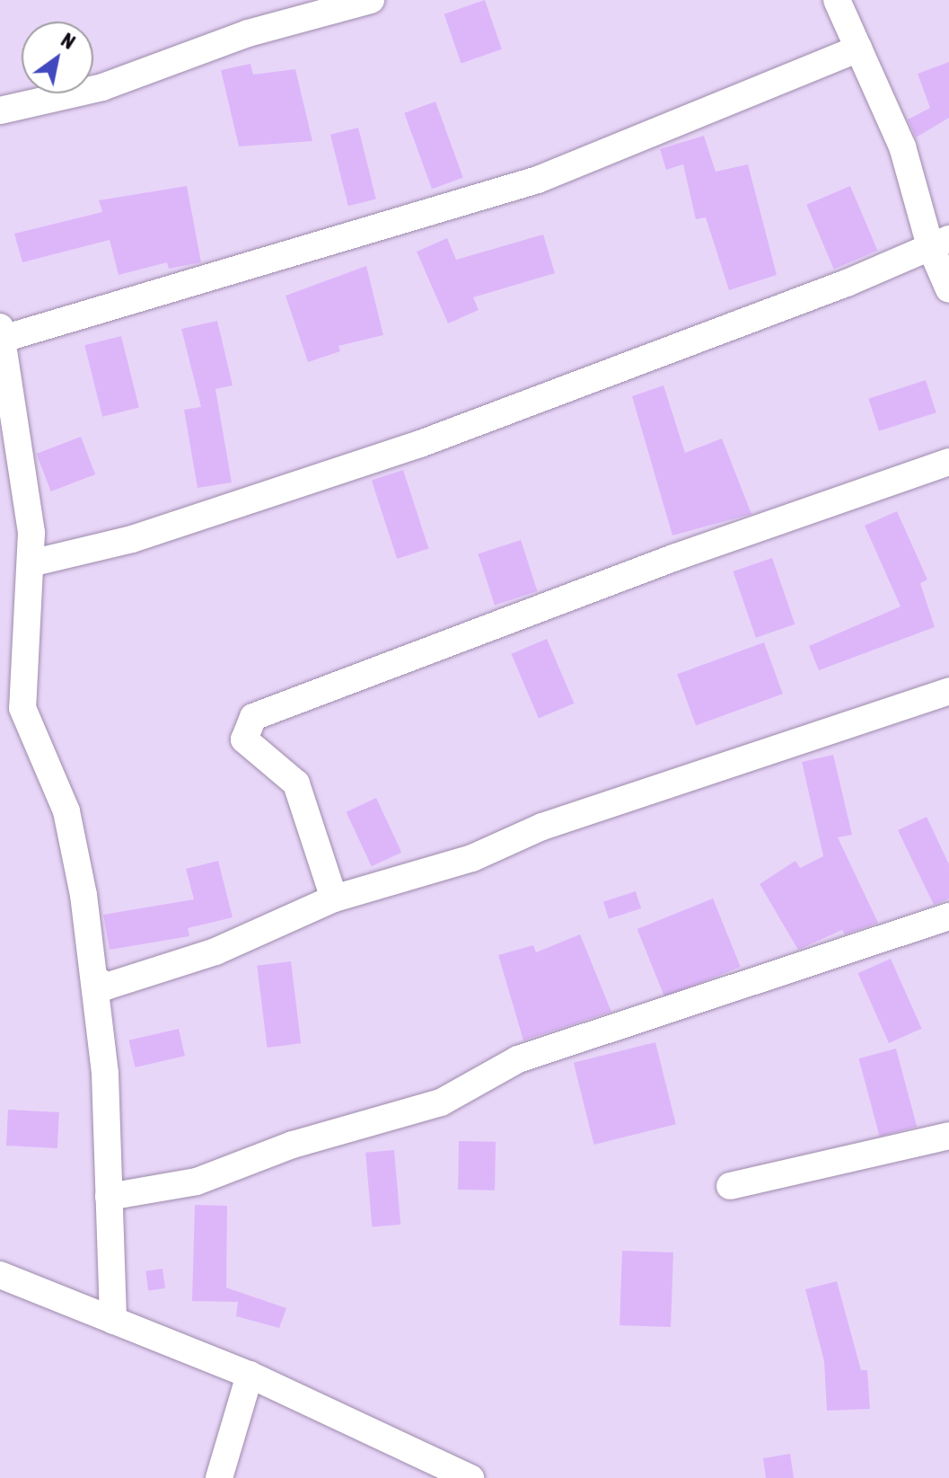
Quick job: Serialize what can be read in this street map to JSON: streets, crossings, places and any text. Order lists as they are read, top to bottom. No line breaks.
{"north":"top right"}
